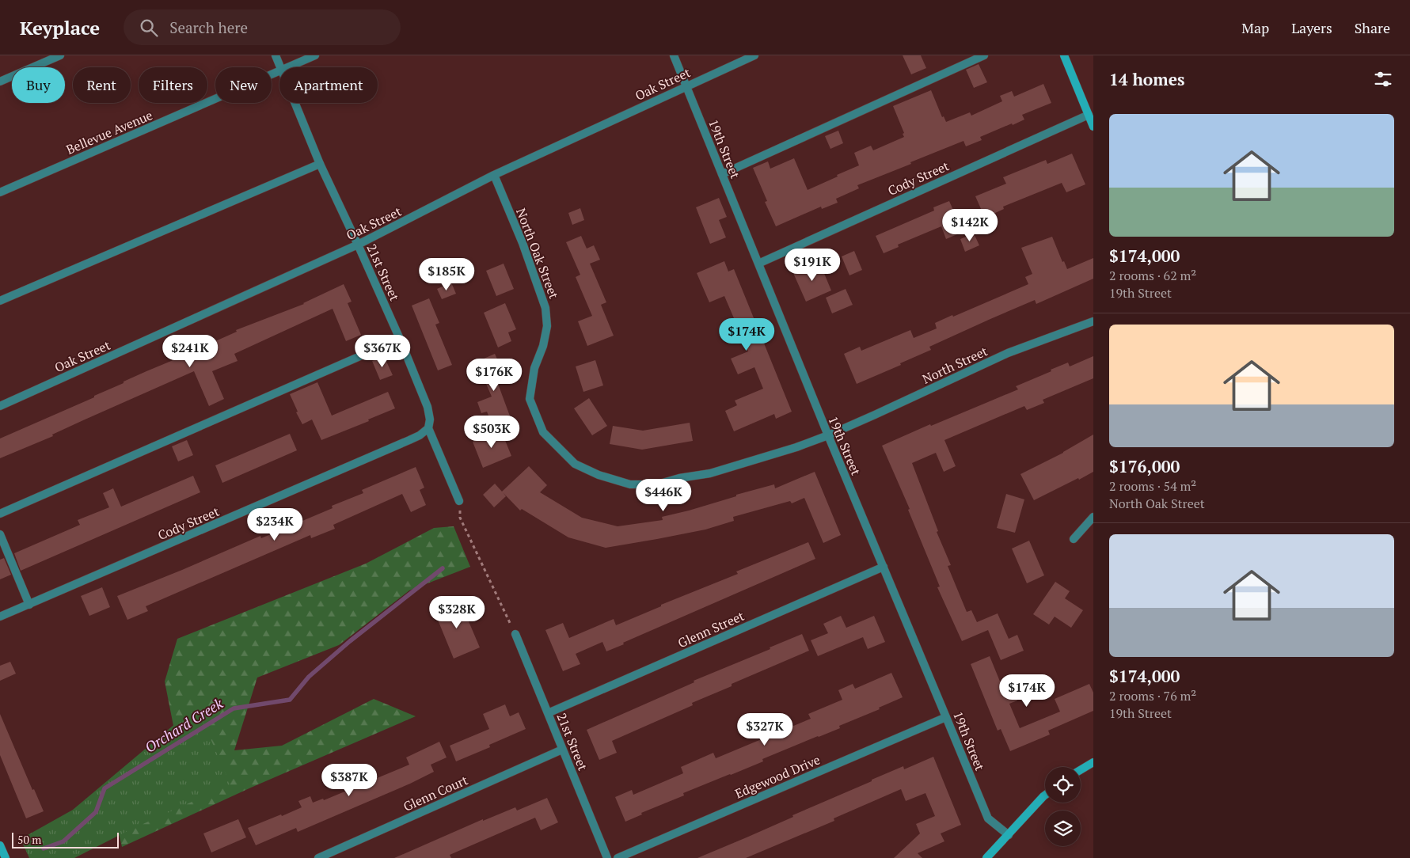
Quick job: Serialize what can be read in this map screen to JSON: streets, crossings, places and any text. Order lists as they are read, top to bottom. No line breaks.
{"streets":{"street":["Oak Street","Bellevue Avenue","19th Street","Cody Street","North Oak Street","21st Street","North Street","Glenn Street","Edgewood Drive","Glenn Court"]},"crossings":[["Oak Street","19th Street"],["Oak Street","North Oak Street"],["Oak Street","21st Street"],["19th Street","Cody Street"],["19th Street","North Oak Street"],["19th Street","North Street"],["19th Street","Glenn Street"],["19th Street","Edgewood Drive"],["Cody Street","21st Street"],["North Oak Street","North Street"],["21st Street","Glenn Street"],["21st Street","Glenn Court"]],"water":["Orchard Creek"],"scale_bar":"50 m","page":{"header":"Keyplace","search":"Search here","nav":["Map","Layers","Share"],"heading":"14 homes","chip":["Buy","Rent","Filters","New","Apartment"],"list":[{"name":"$174,000","note":"2 rooms · 62 m² · 19th Street"},{"name":"$176,000","note":"2 rooms · 54 m² · North Oak Street"},{"name":"$174,000","note":"2 rooms · 76 m² · 19th Street"}],"price":["$142K","$191K","$185K","$174K","$241K","$367K","$176K","$503K","$446K","$234K","$328K","$174K","$327K","$387K"],"scale":"50 m"}}
